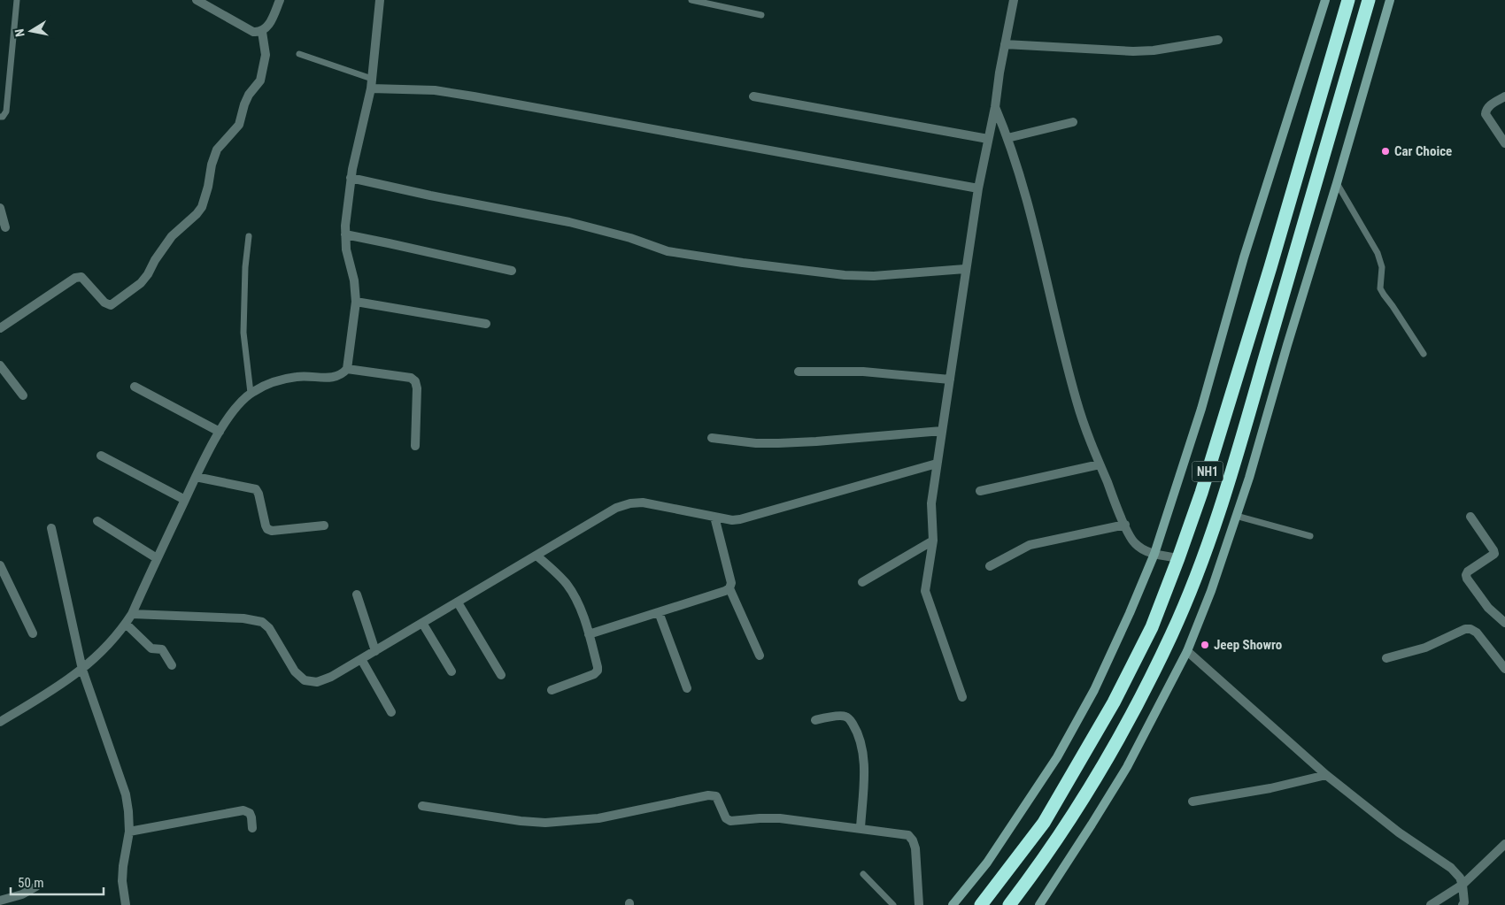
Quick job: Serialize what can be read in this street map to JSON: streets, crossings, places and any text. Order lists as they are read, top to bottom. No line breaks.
{"streets":{"highway":["NH1"]},"places":["Car Choice","Jeep Showro"],"scale_bar":"50 m","north":"left"}
